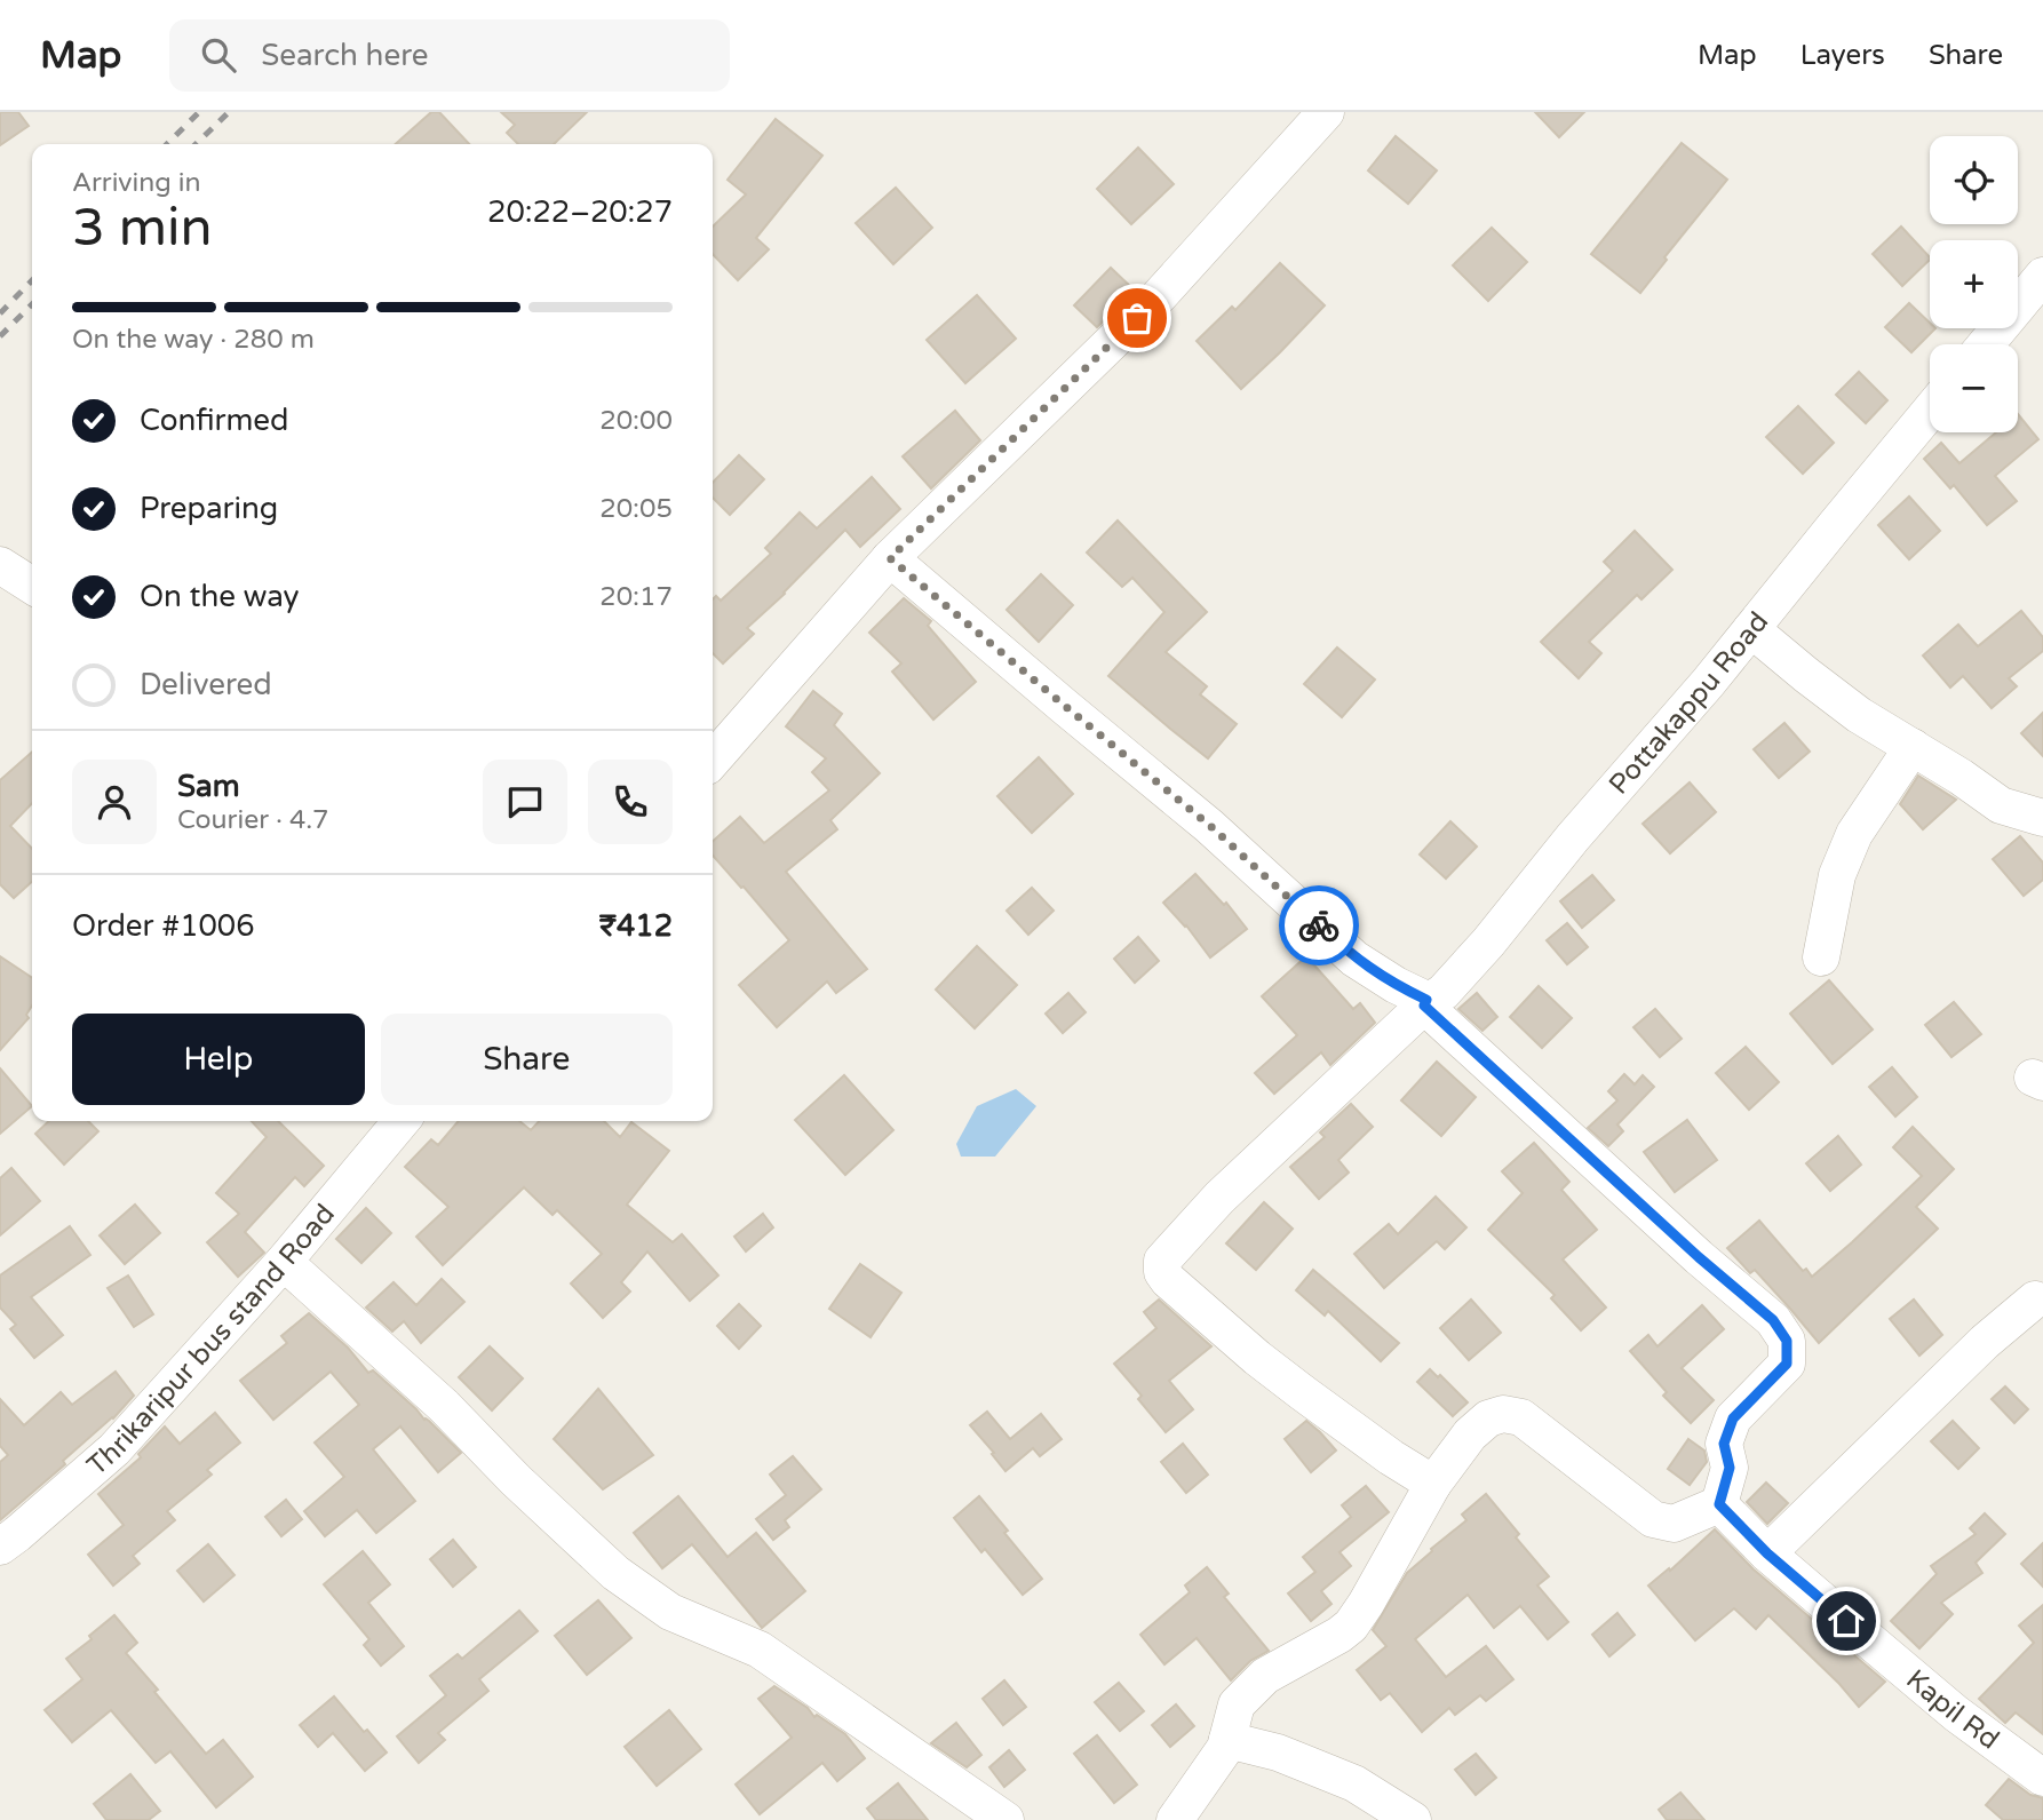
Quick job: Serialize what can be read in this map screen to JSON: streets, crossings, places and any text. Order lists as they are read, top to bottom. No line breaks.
{"streets":{"street":["Pottakappu Road","Thrikaripur bus stand Road","Kapil Rd"]},"page":{"header":"Map","search":"Search here","nav":["Map","Layers","Share"],"map_buttons":["+","−"],"heading":["3 min","Arriving in","20:22–20:27"],"panel":["Sam","Courier · 4.7","Order #1006","₹412"],"bar":"On the way · 280 m","list":[["Confirmed","20:00"],["Preparing","20:05"],["On the way","20:17"],"Delivered"],"buttons":["Help","Share"]}}
